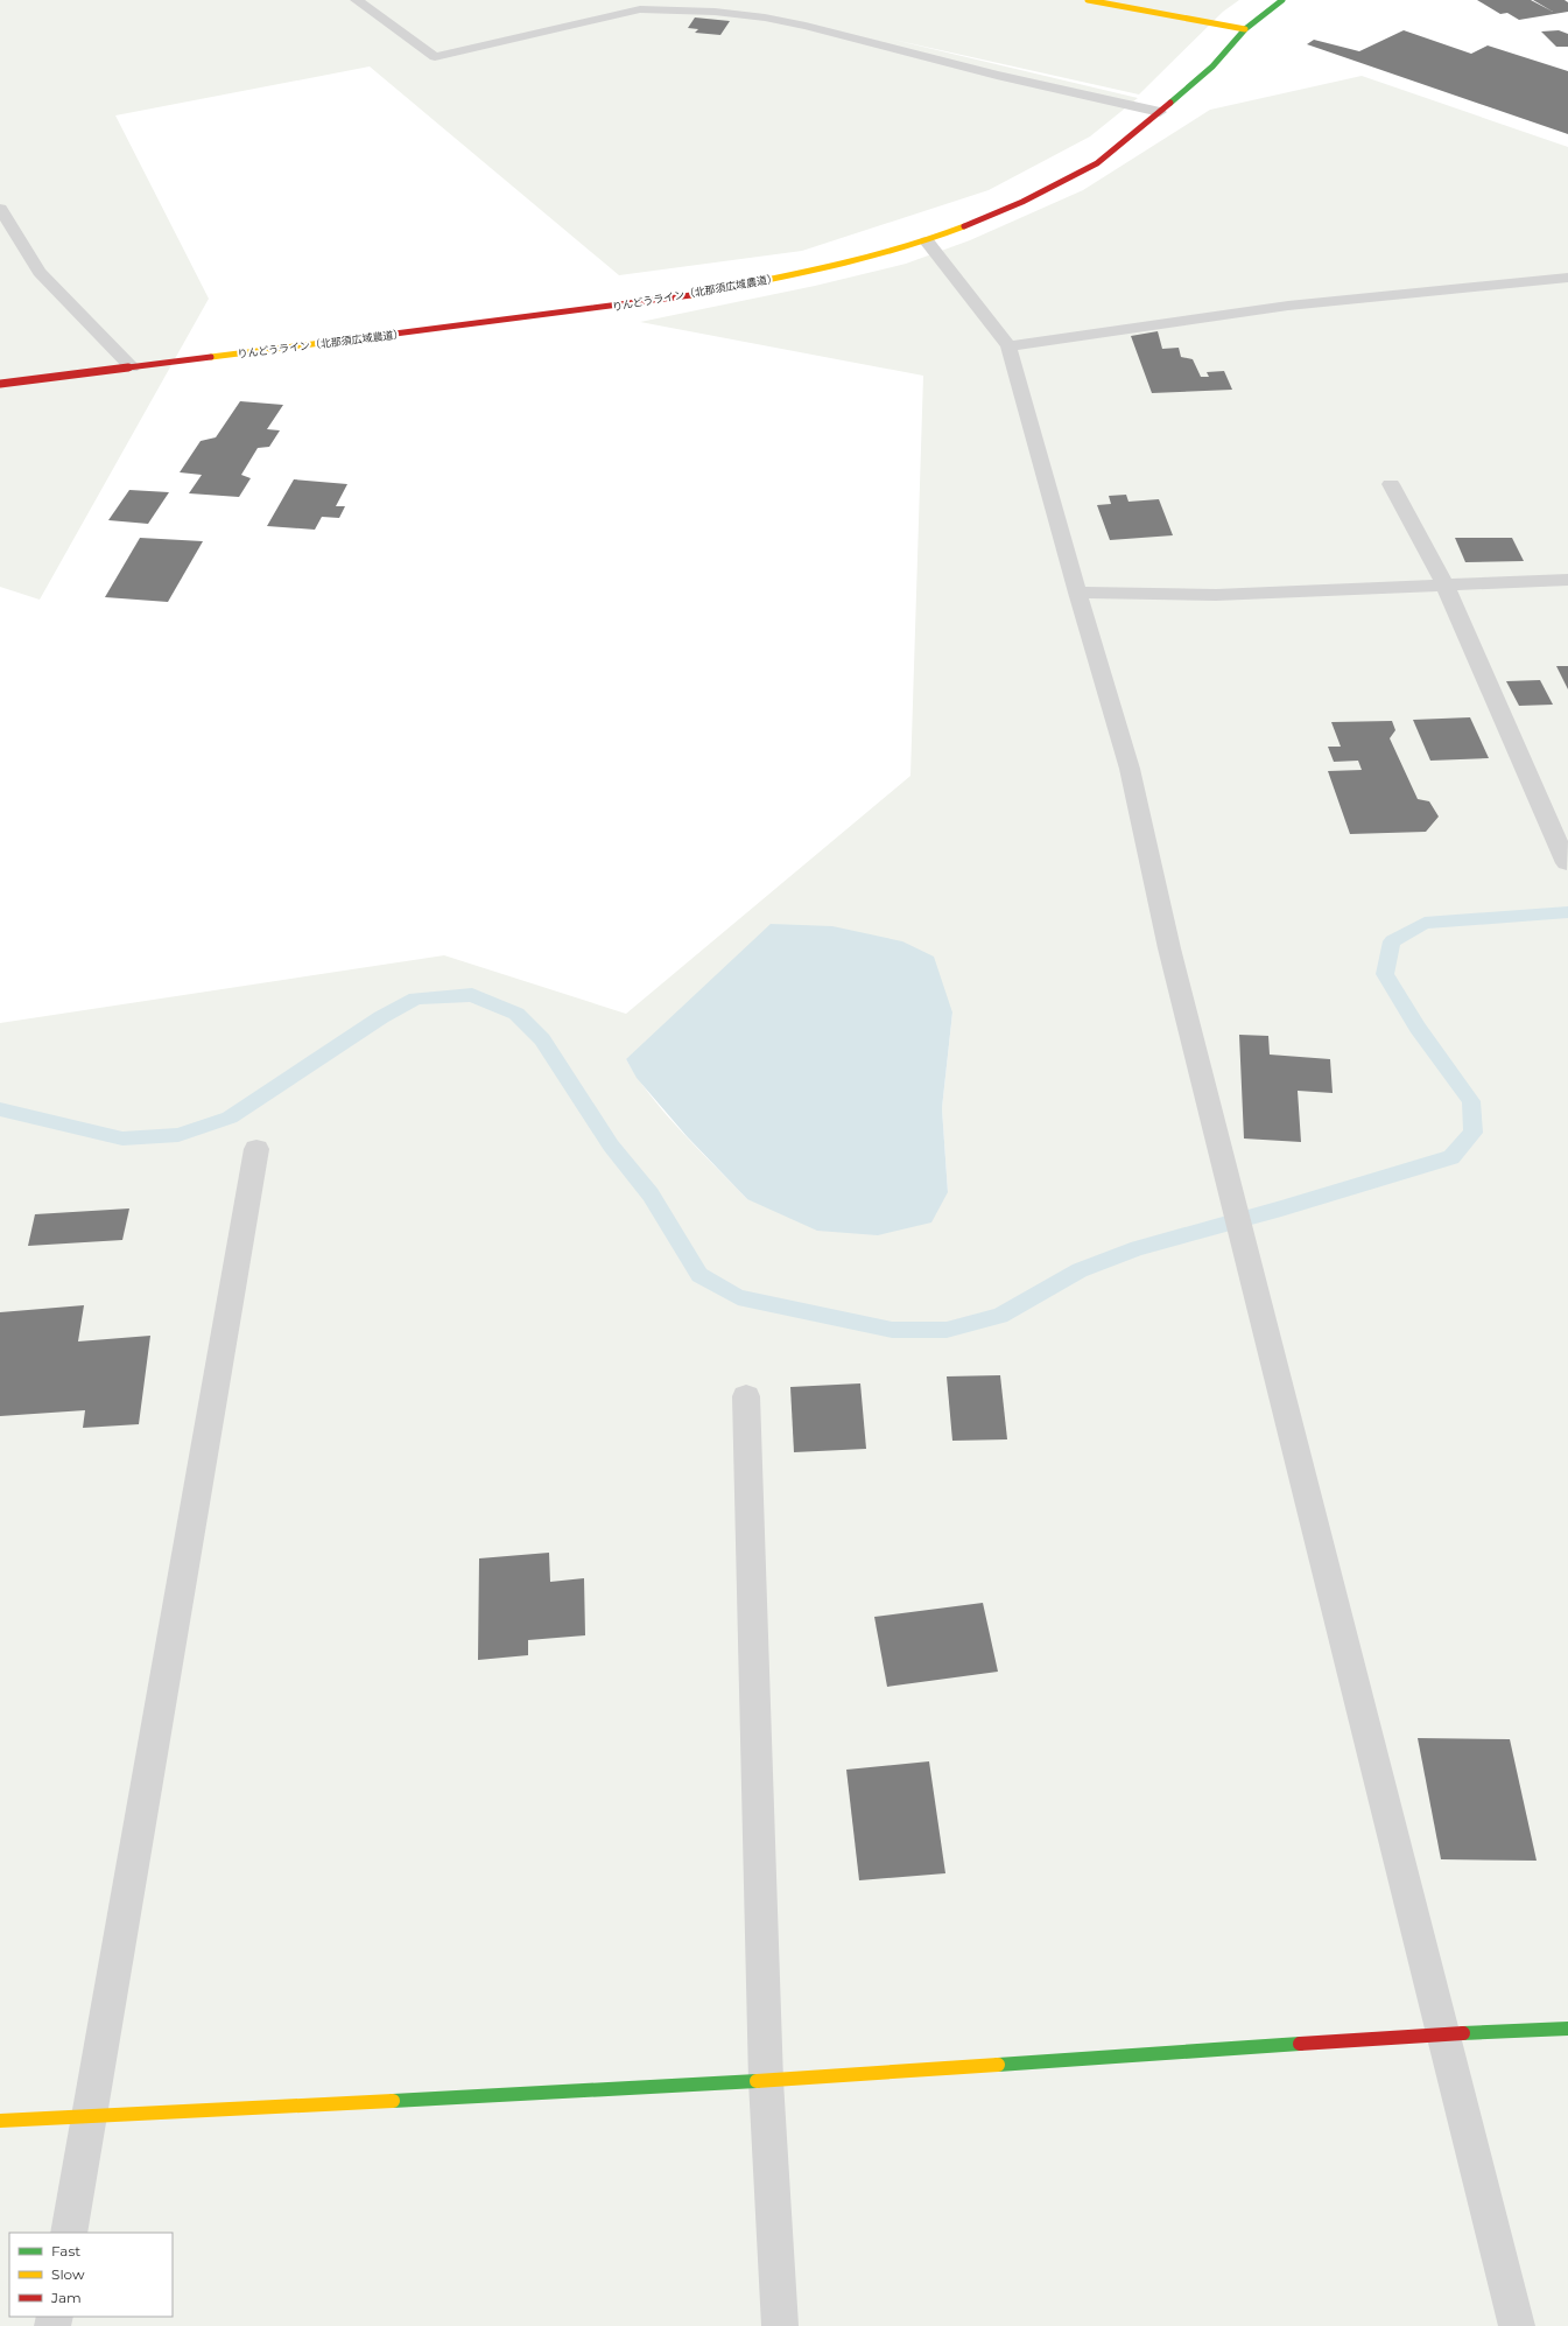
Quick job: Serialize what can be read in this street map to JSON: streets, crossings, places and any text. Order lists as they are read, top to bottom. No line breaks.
{"streets":{"street":["りんどうライン（北那須広域農道）"]},"legend":["Fast","Slow","Jam"]}
